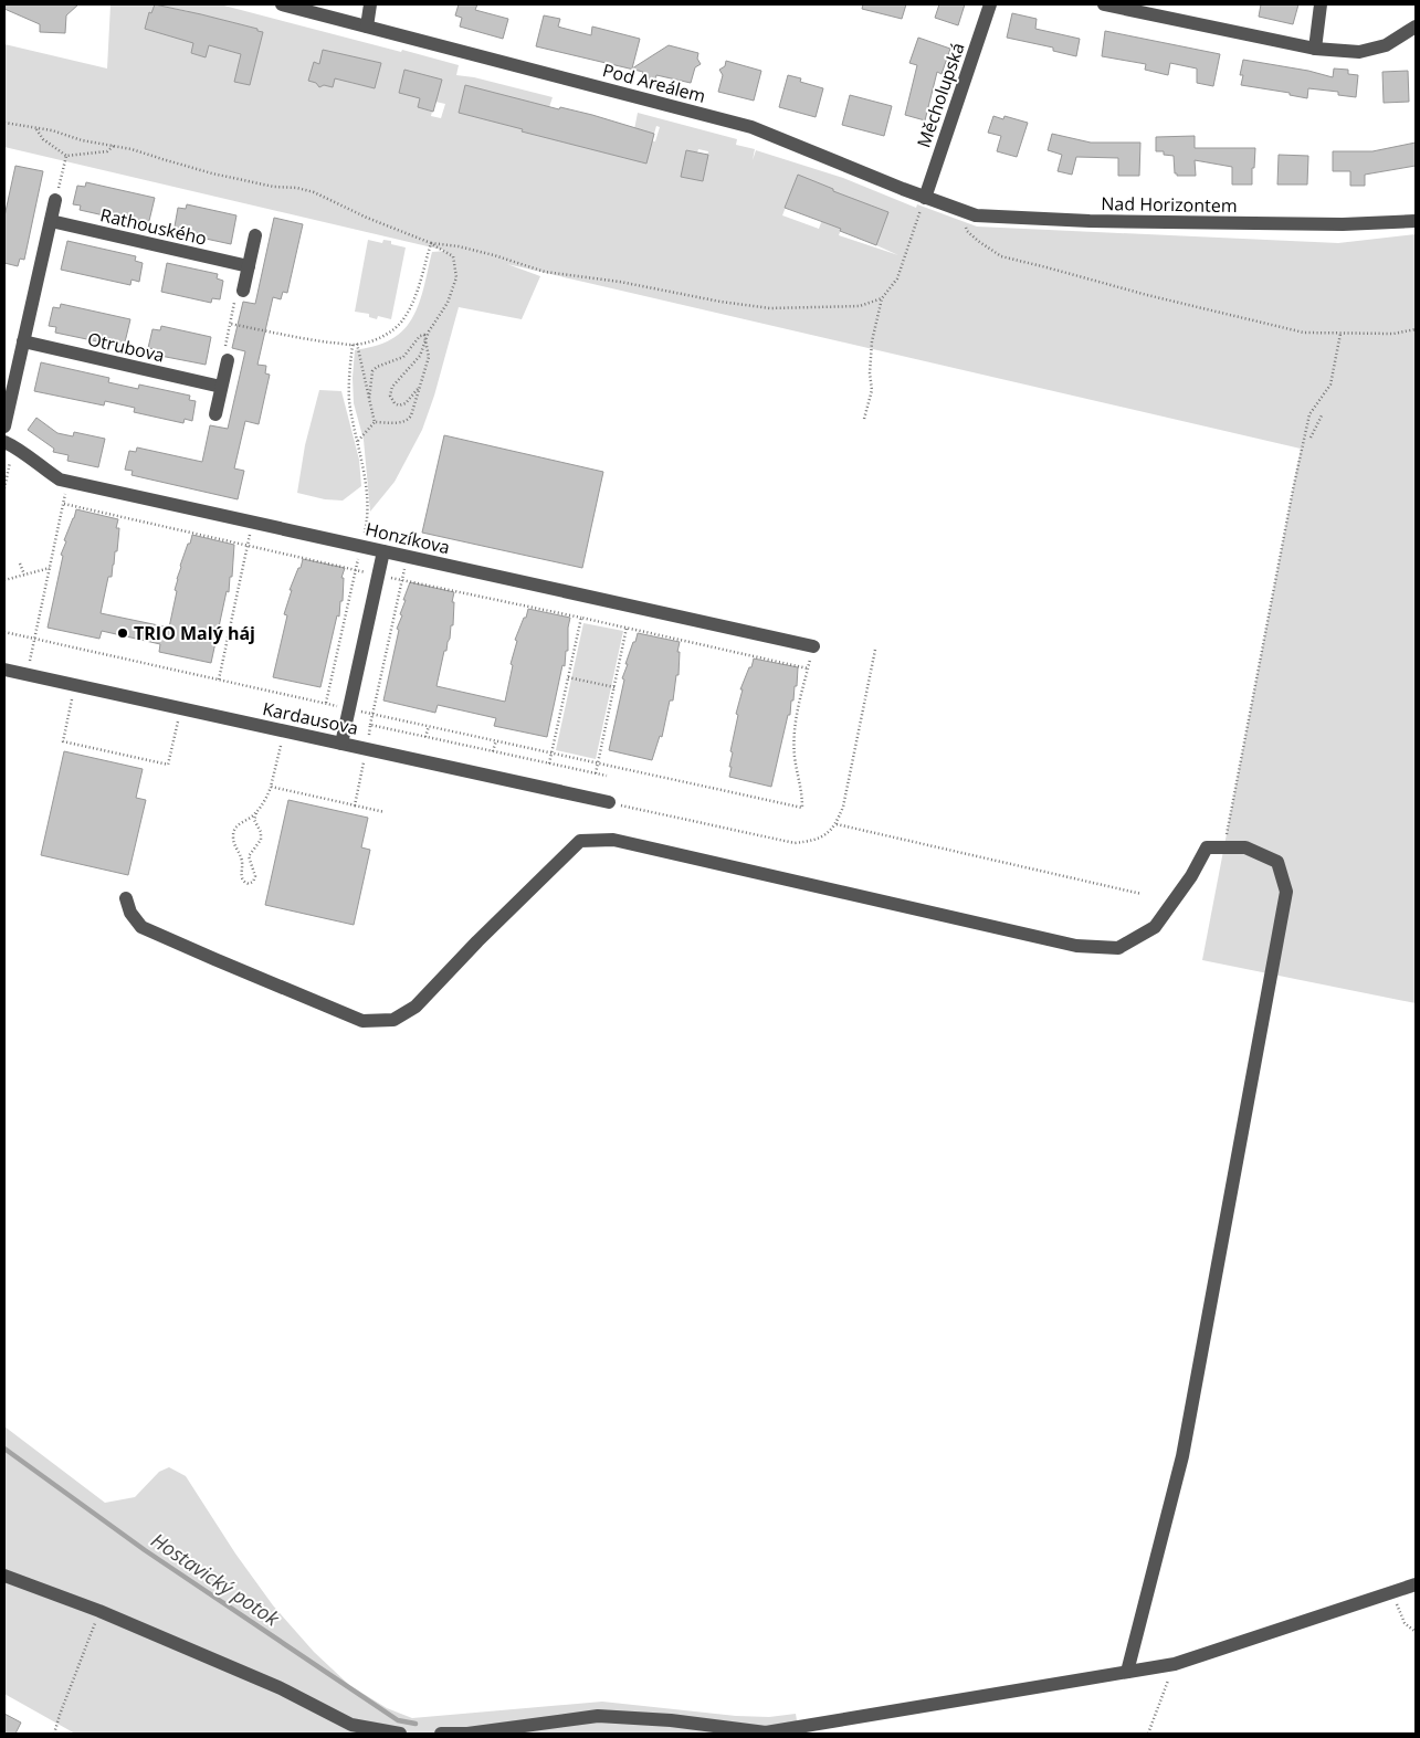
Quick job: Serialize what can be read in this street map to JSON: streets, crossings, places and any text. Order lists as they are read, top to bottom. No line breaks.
{"streets":{"street":["Pod Areálem","Měcholupská","Nad Horizontem","Rathouského","Otrubova","Honzíkova","Kardausova"]},"crossings":[["Pod Areálem","Měcholupská"],["Pod Areálem","Nad Horizontem"],["Měcholupská","Nad Horizontem"]],"water":["Hostavický potok"],"places":["TRIO Malý háj"]}
